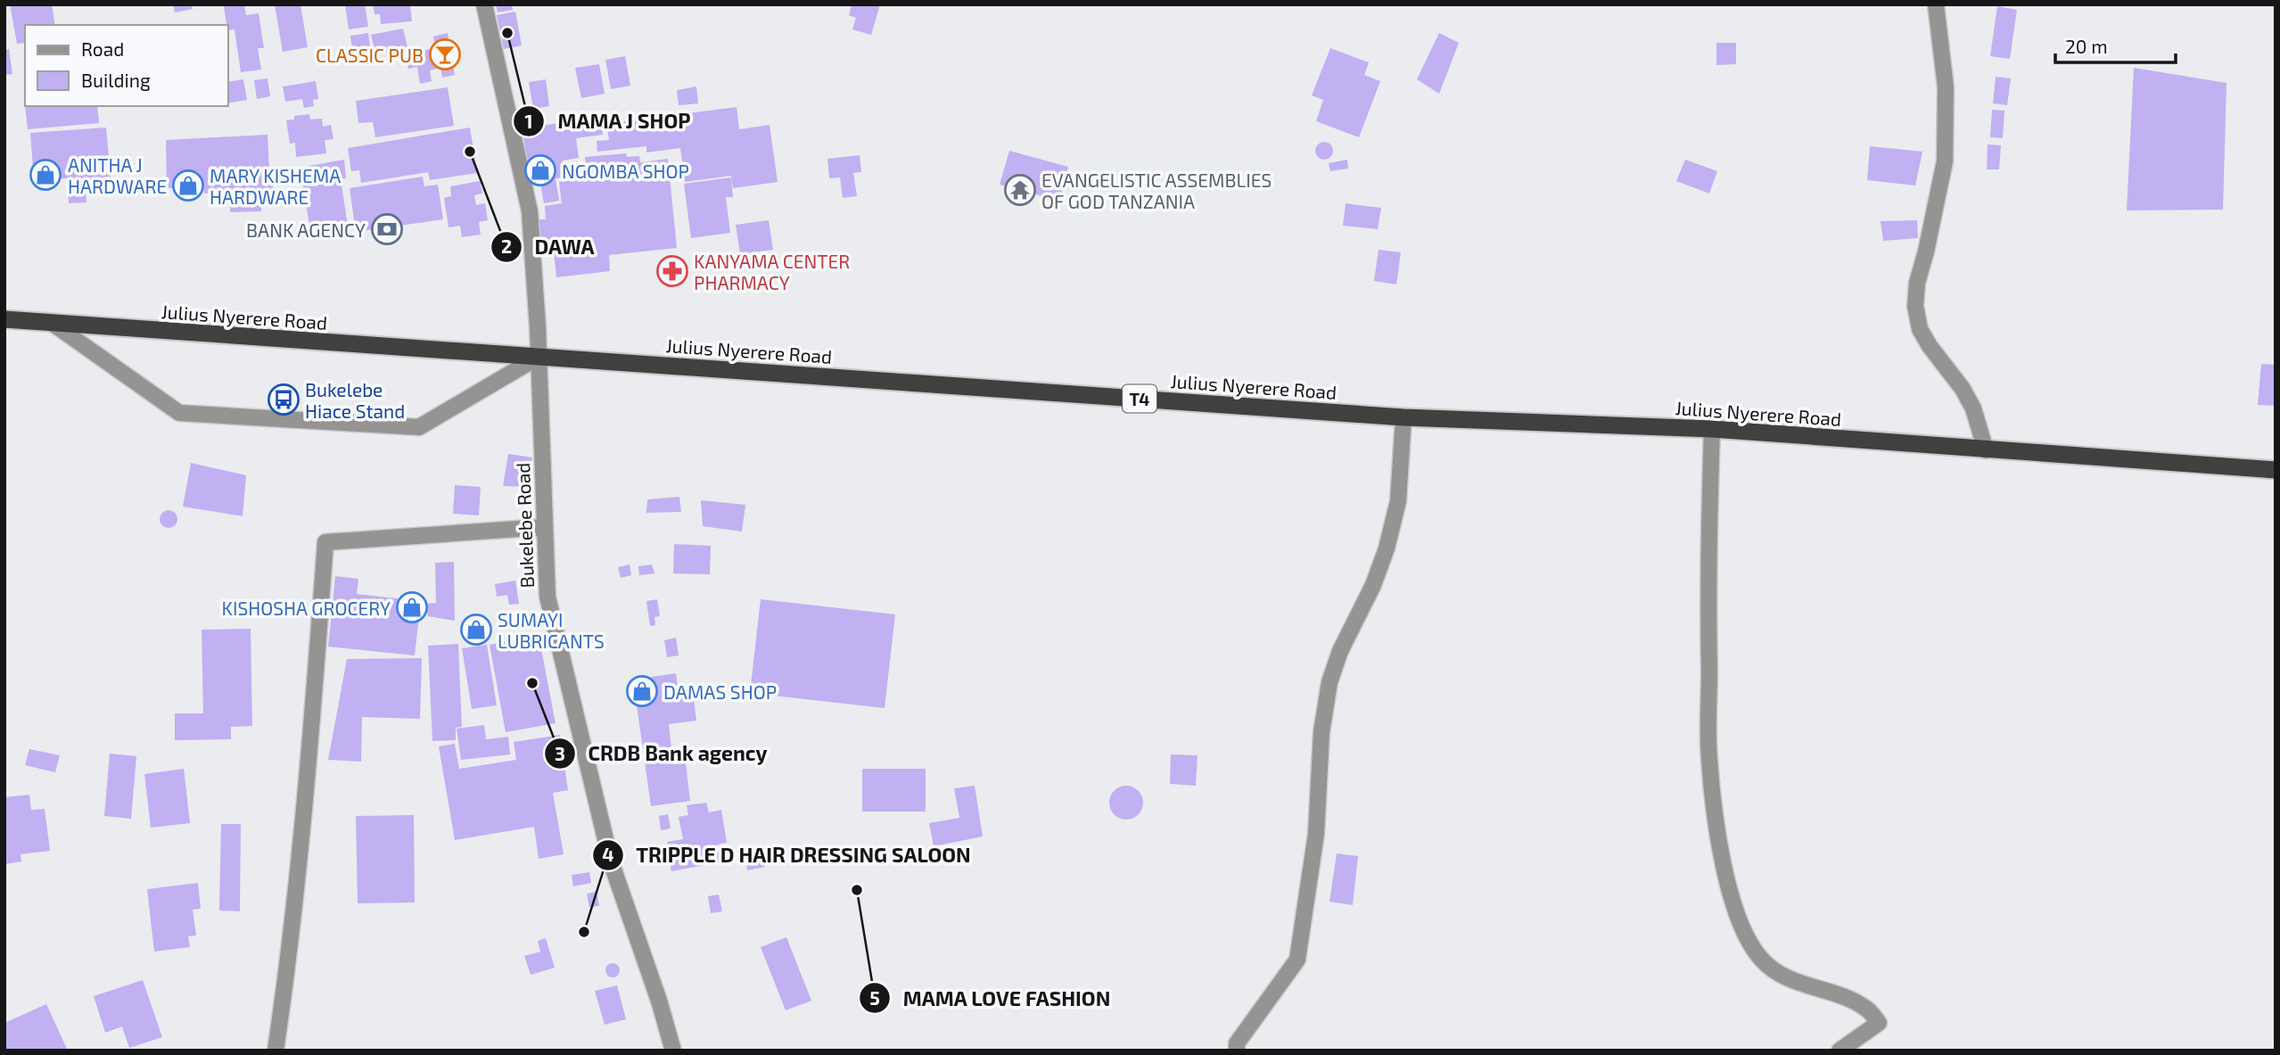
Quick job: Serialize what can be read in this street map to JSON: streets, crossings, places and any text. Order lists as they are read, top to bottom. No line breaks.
{"streets":{"highway":["Julius Nyerere Road","T4"],"street":["Bukelebe Road"]},"crossings":[["Julius Nyerere Road","Bukelebe Road"]],"places":{"other":["MAMA J SHOP","DAWA","CRDB Bank agency","MAMA LOVE FASHION","TRIPPLE D HAIR DRESSING SALOON"],"bar":["CLASSIC PUB"],"shop":["NGOMBA SHOP","ANITHA J HARDWARE","MARY KISHEMA HARDWARE","KISHOSHA GROCERY","SUMAYI LUBRICANTS","DAMAS SHOP"],"temple":["EVANGELISTIC ASSEMBLIES OF GOD TANZANIA"],"bank":["BANK AGENCY"],"pharmacy":["KANYAMA CENTER PHARMACY"],"bus stop":["Bukelebe Hiace Stand"]},"legend":["Road","Building"],"scale_bar":"20 m"}
